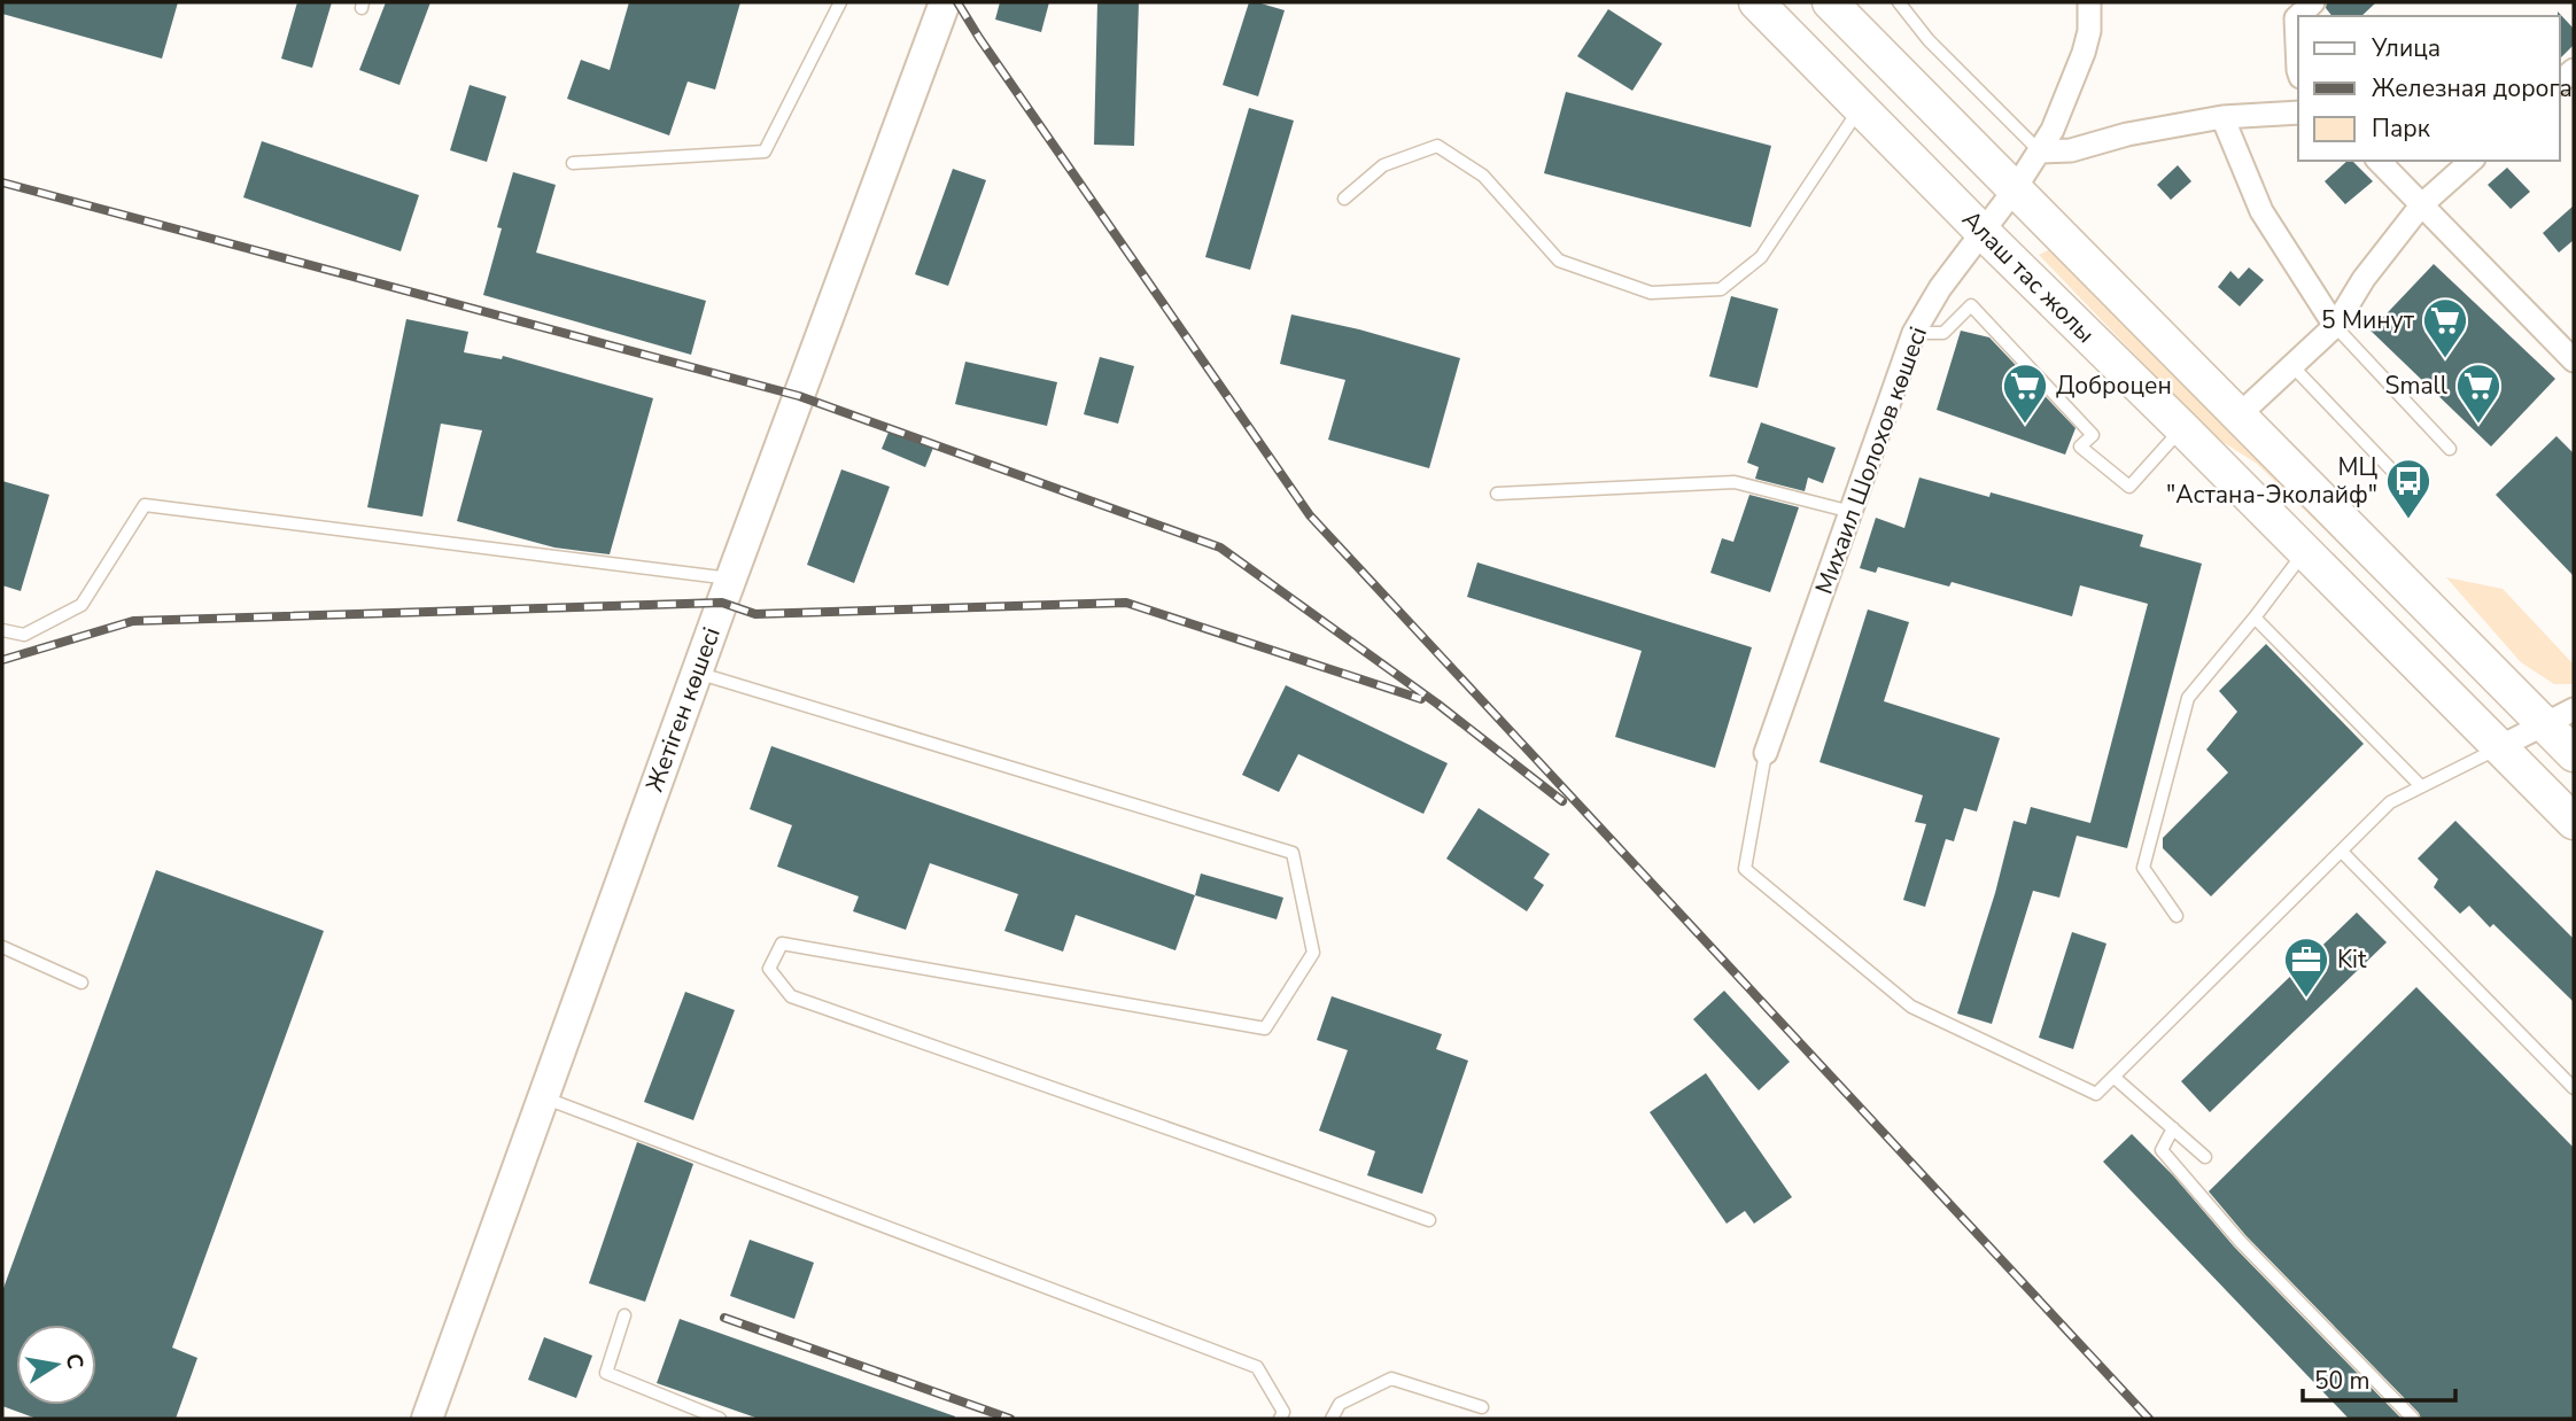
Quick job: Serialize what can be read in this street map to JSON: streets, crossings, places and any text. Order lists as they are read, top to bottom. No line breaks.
{"streets":{"main road":["Алаш тас жолы"],"street":["Михаил Шолохов көшесі","Жетіген көшесі"]},"crossings":[["Алаш тас жолы","Михаил Шолохов көшесі"]],"places":{"supermarket":["5 Минут","Доброцен","Small"],"bus stop":["МЦ \"Астана-Эколайф\""],"office":["Kit"]},"legend":["Улица","Железная дорога","Парк"],"scale_bar":"50 m","north":"right"}
